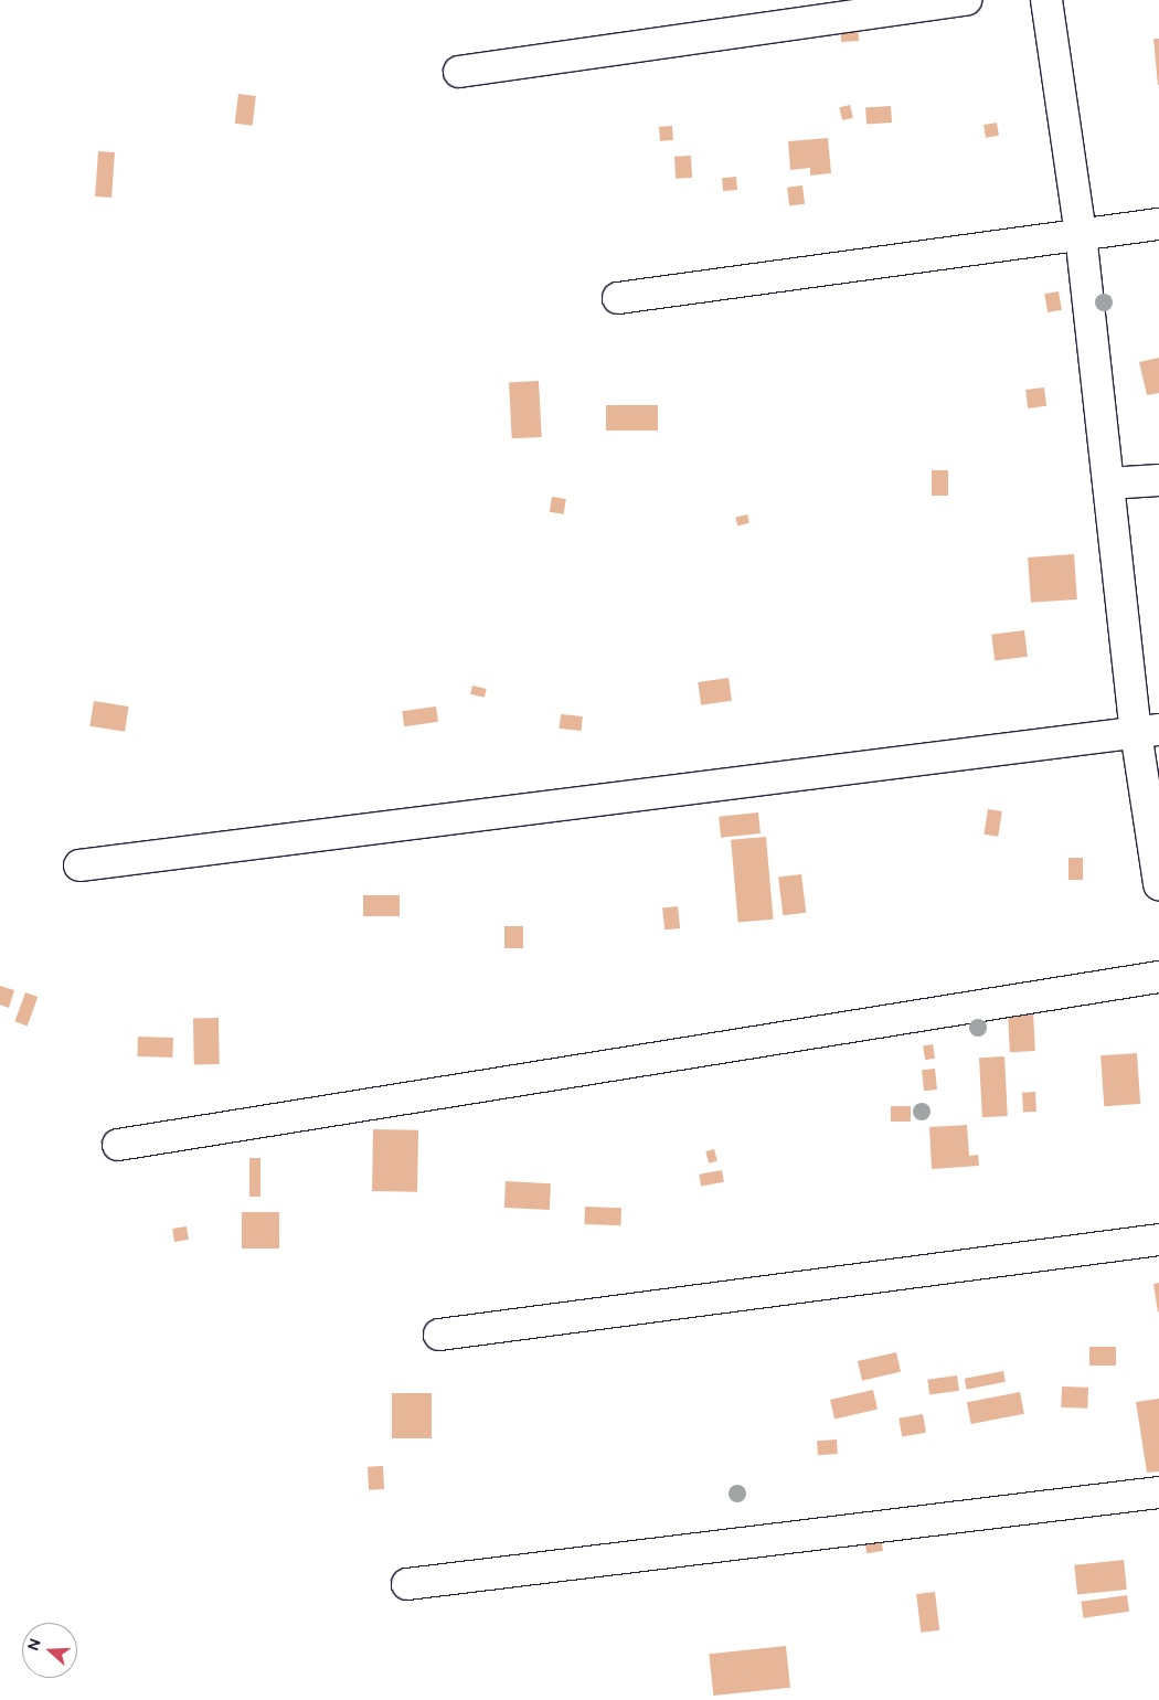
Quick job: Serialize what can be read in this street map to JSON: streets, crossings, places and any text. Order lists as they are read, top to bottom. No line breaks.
{"north":"left"}
